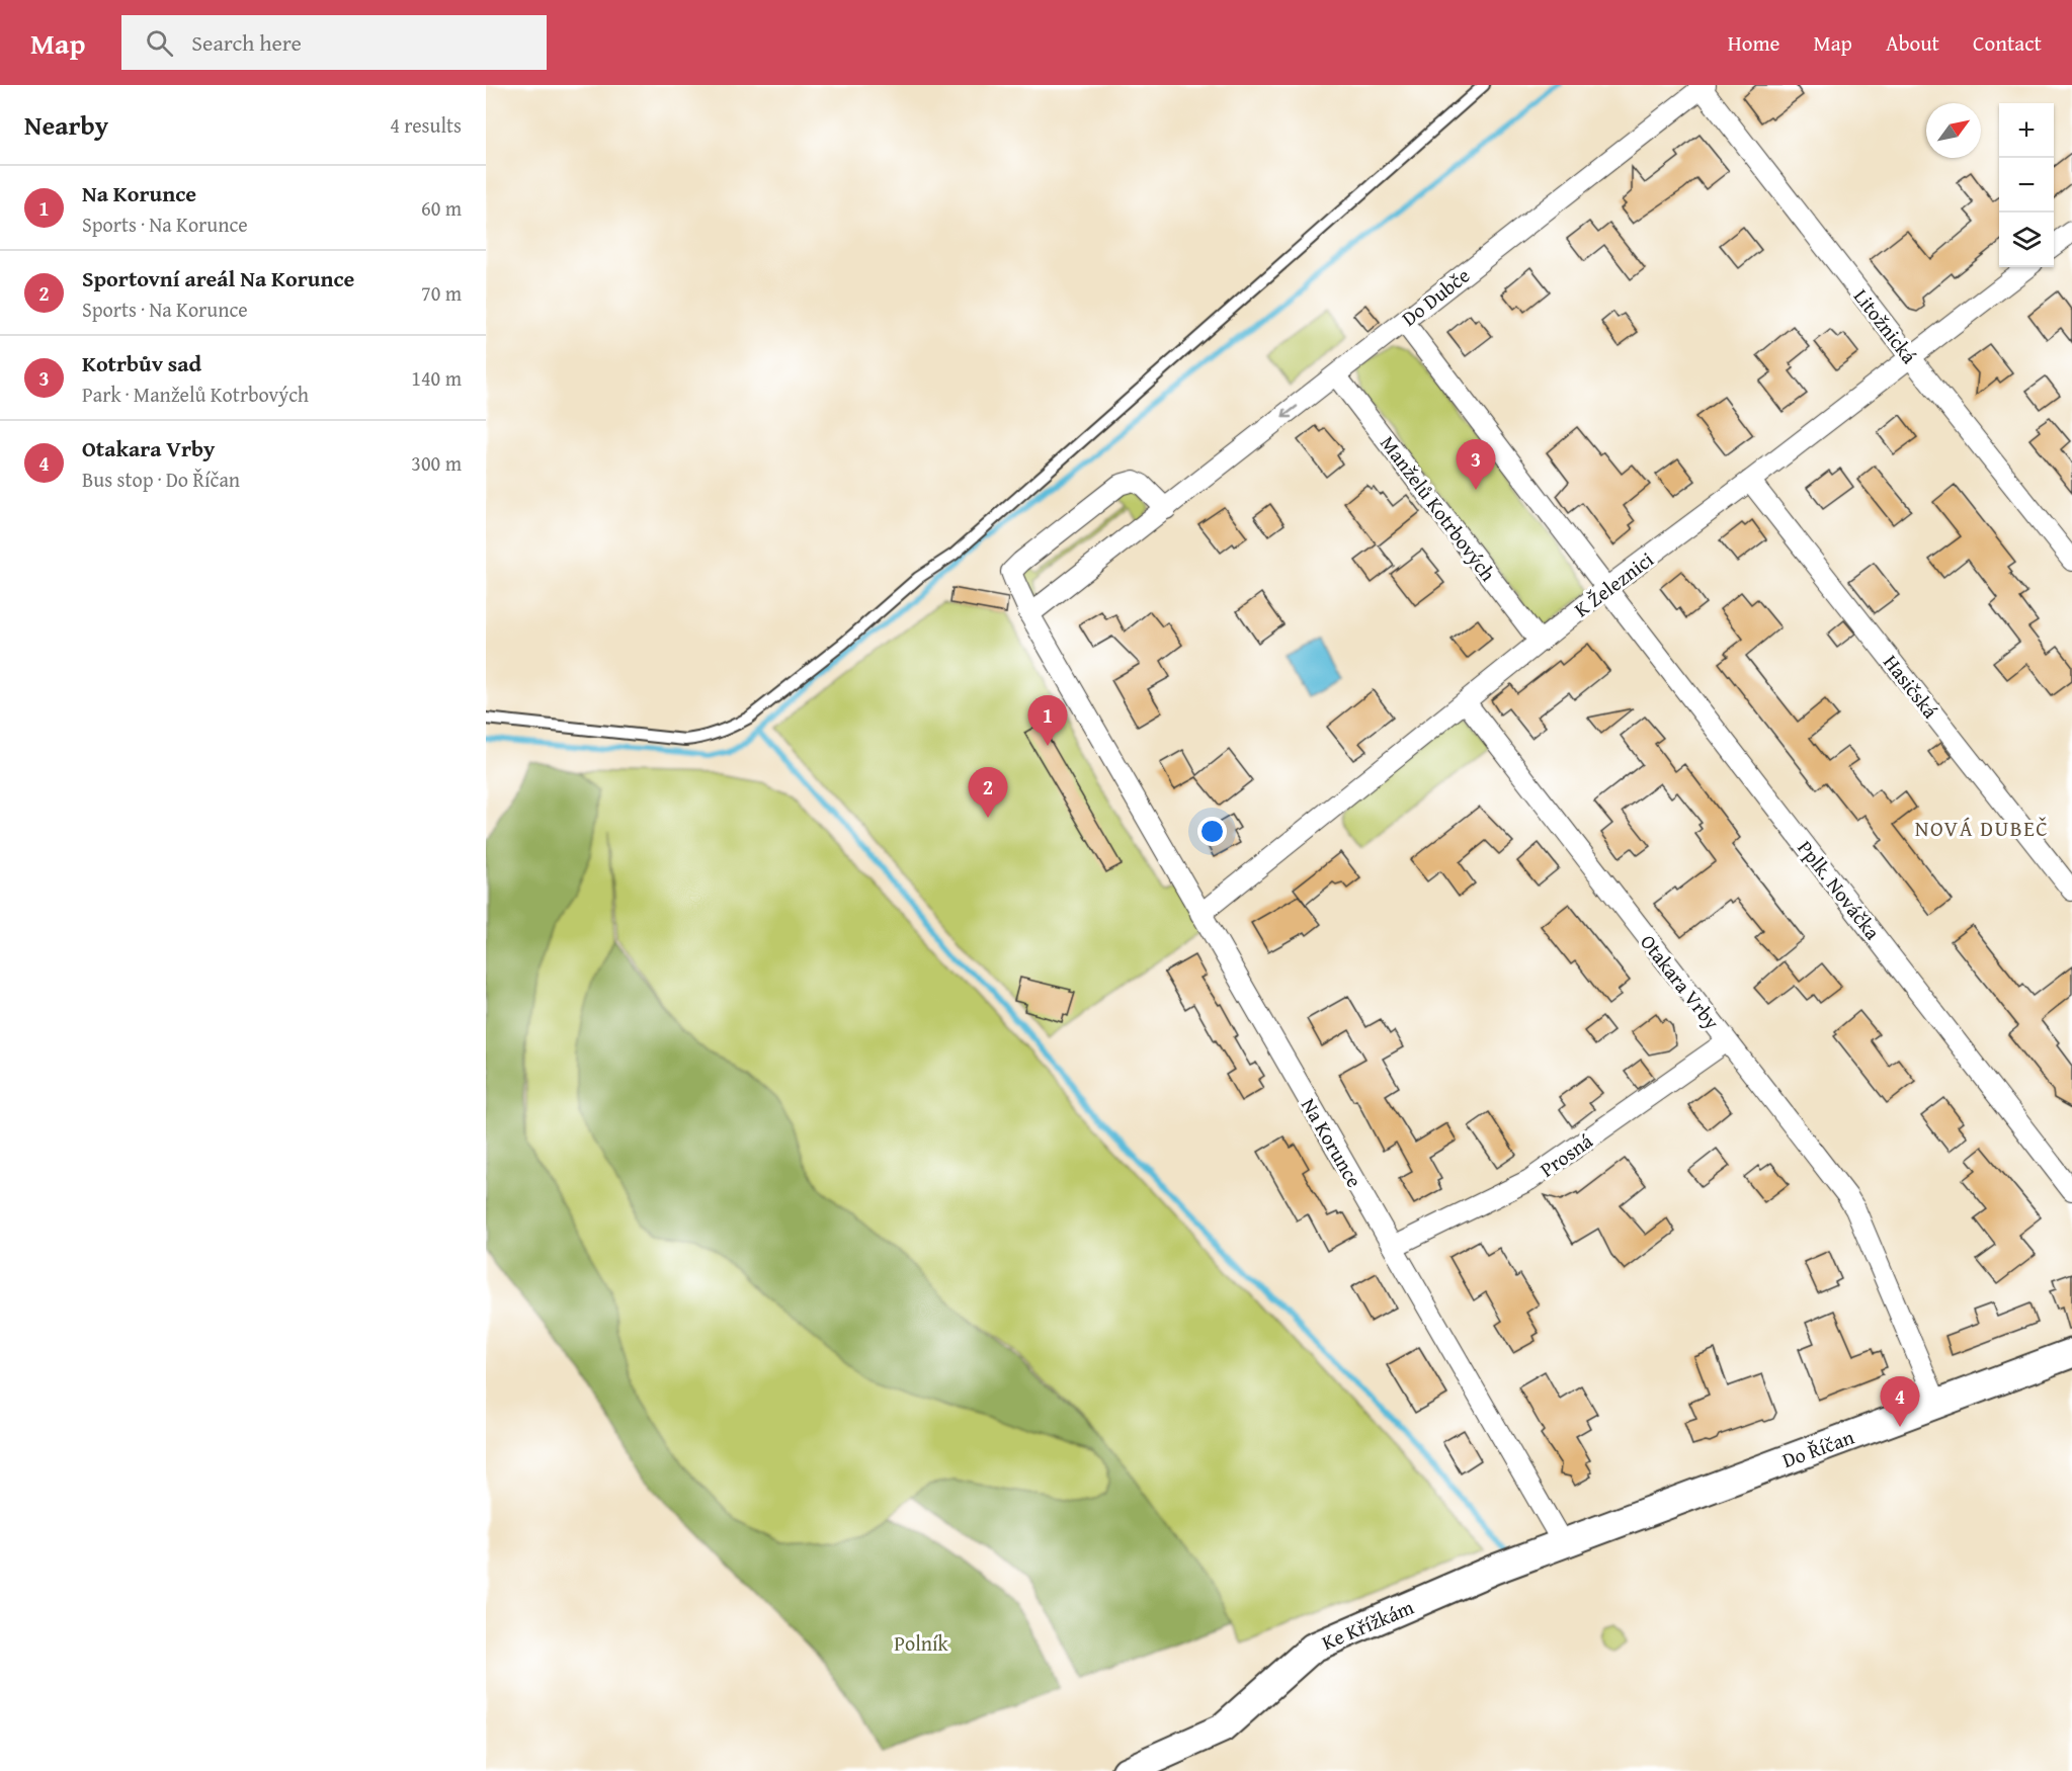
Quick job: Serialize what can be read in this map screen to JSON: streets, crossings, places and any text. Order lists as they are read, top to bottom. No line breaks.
{"streets":{"street":["Do Dubče","Litožnická","Manželů Kotrbových","K Železnici","Hasičská","Pplk. Nováčka","Otakara Vrby","Na Korunce","Prosná","Do Říčan","Ke Křížkám"]},"crossings":[["Do Dubče","Litožnická"],["Do Dubče","Manželů Kotrbových"],["Do Dubče","Na Korunce"],["Litožnická","K Železnici"],["Manželů Kotrbových","K Železnici"],["K Železnici","Hasičská"],["K Železnici","Pplk. Nováčka"],["K Železnici","Otakara Vrby"],["K Železnici","Na Korunce"],["Otakara Vrby","Prosná"],["Otakara Vrby","Do Říčan"],["Na Korunce","Prosná"],["Na Korunce","Do Říčan"],["Na Korunce","Ke Křížkám"],["Do Říčan","Ke Křížkám"]],"districts":["NOVÁ DUBEČ"],"parks":["Polník"],"north":"top right","page":{"header":"Map","search":"Search here","nav":["Home","Map","About","Contact"],"heading":["Nearby","4 results"],"map_buttons":["+","−"],"list":[{"mark":"1","name":"Na Korunce","note":"Sports · Na Korunce","value":"60 m"},{"mark":"2","name":"Sportovní areál Na Korunce","note":"Sports · Na Korunce","value":"70 m"},{"mark":"3","name":"Kotrbův sad","note":"Park · Manželů Kotrbových","value":"140 m"},{"mark":"4","name":"Otakara Vrby","note":"Bus stop · Do Říčan","value":"300 m"}],"pins":["3","1","2","4"]}}
